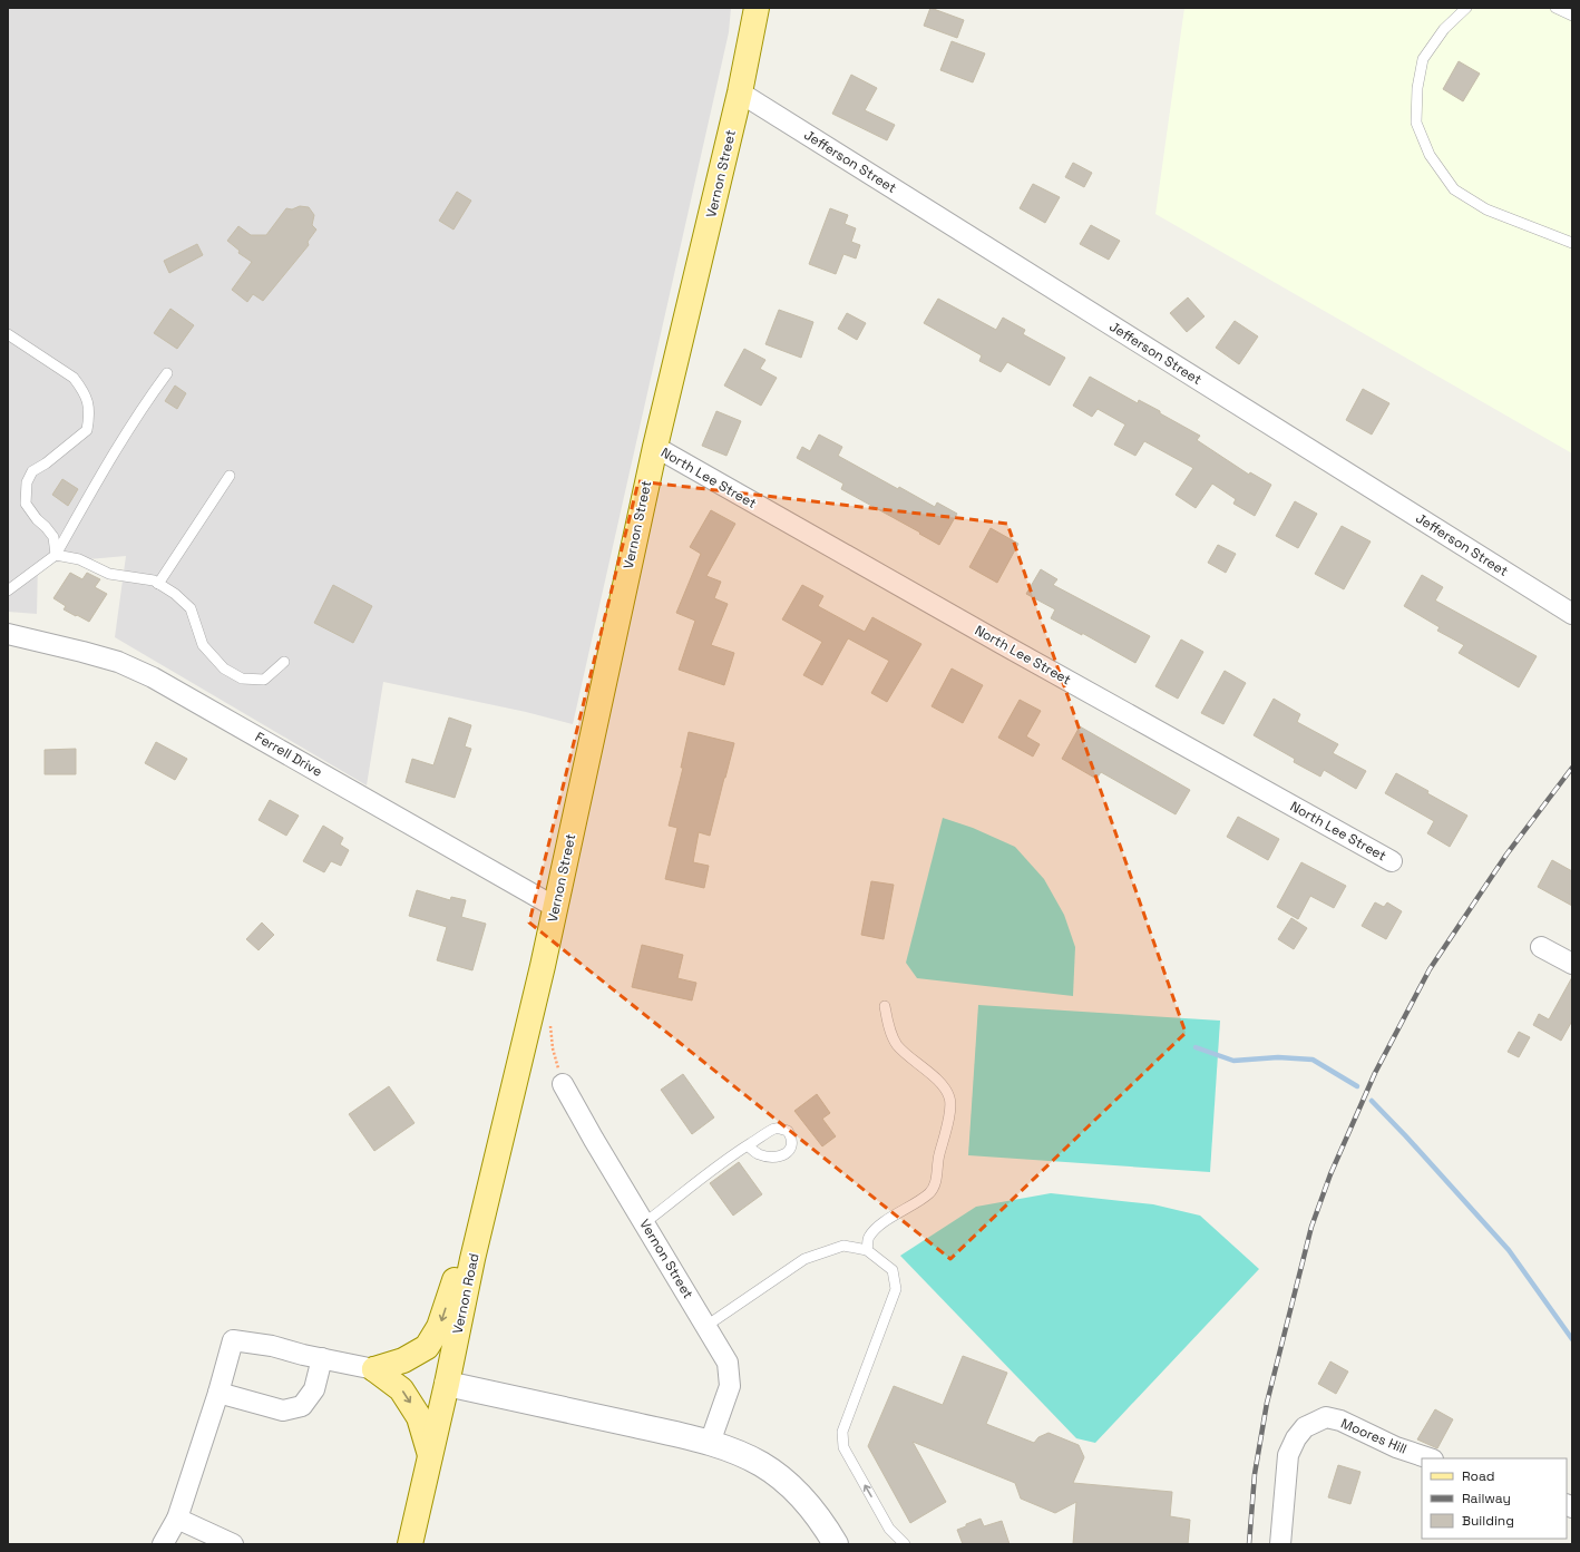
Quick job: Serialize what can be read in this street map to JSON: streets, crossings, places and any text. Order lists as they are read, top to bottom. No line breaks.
{"streets":{"main road":["Vernon Street","Vernon Road"],"street":["Jefferson Street","North Lee Street","Ferrell Drive","Moores Hill"]},"crossings":[["Jefferson Street","Vernon Street"],["Vernon Street","North Lee Street"],["Vernon Street","Ferrell Drive"],["Vernon Street","Vernon Road"]],"legend":["Road","Railway","Building"]}
